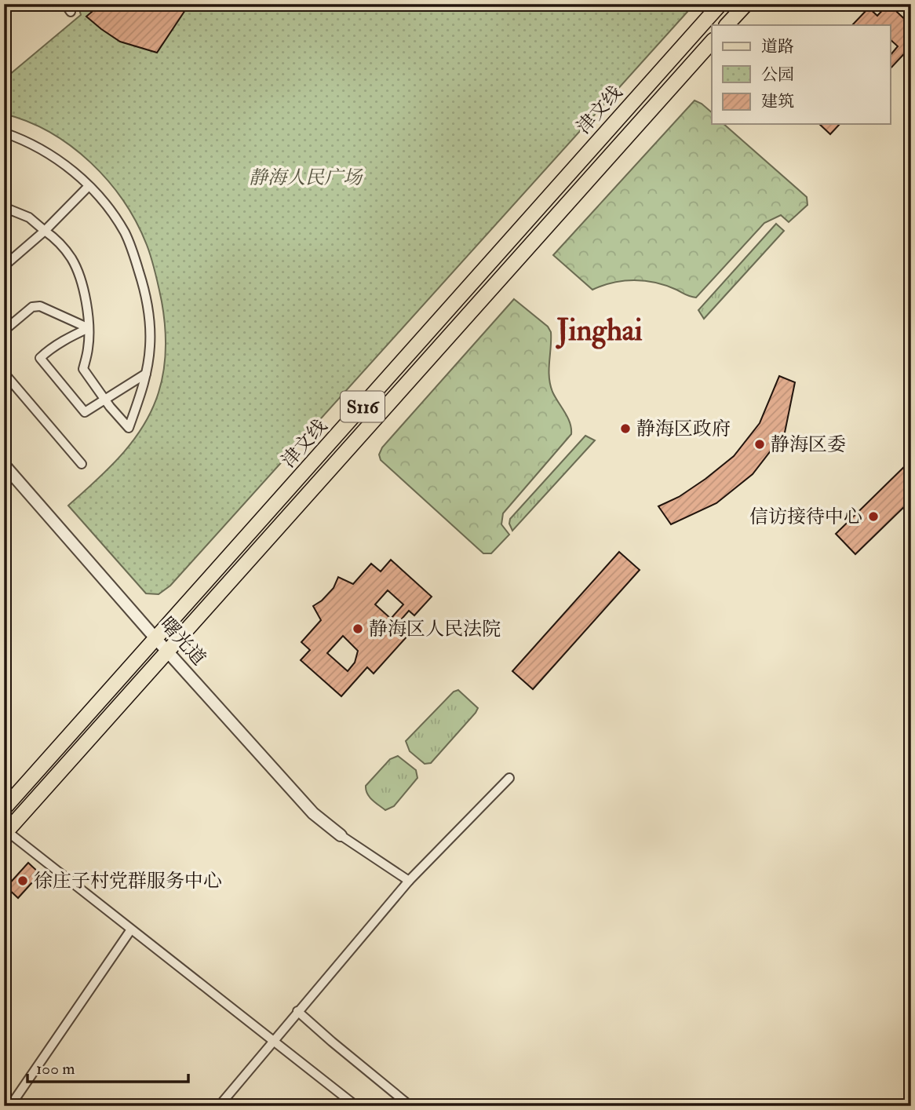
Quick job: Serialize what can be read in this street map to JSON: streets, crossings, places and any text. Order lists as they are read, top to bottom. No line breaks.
{"streets":{"main road":["津文线","S116"],"street":["曙光道"]},"crossings":[["津文线","曙光道"]],"districts":["Jinghai"],"parks":["静海人民广场"],"places":["静海区政府","静海区委","信访接待中心","静海区人民法院","徐庄子村党群服务中心"],"legend":["道路","公园","建筑"],"scale_bar":"100 m"}
